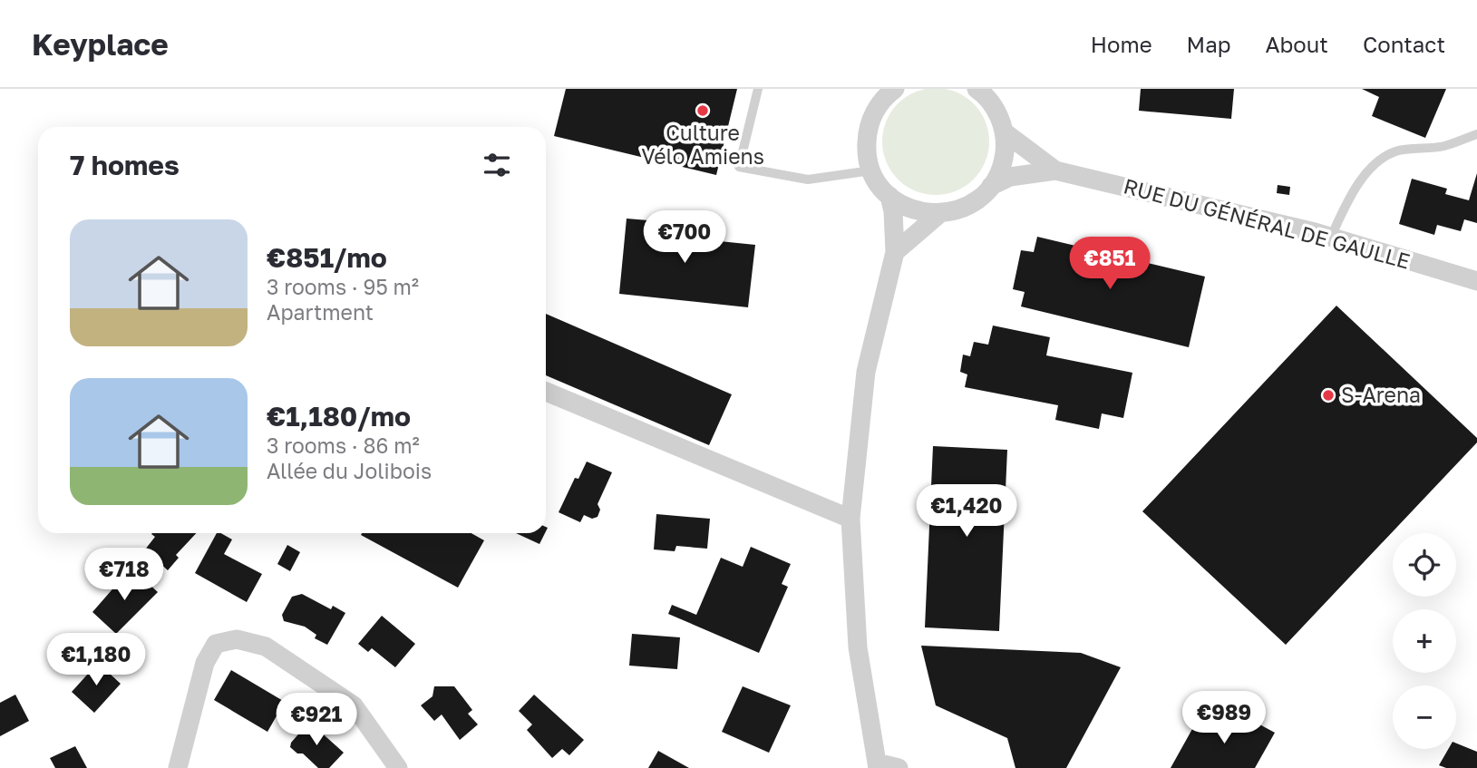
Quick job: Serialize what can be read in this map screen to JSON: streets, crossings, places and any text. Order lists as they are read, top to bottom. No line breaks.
{"streets":{"street":["RUE DU GÉNÉRAL DE GAULLE"]},"places":["Culture Vélo Amiens","S-Arena"],"page":{"header":"Keyplace","nav":["Home","Map","About","Contact"],"heading":"7 homes","list":[{"name":"€851/mo","note":"3 rooms · 95 m² · Apartment"},{"name":"€1,180/mo","note":"3 rooms · 86 m² · Allée du Jolibois"}],"price":["€700","€851","€1,420","€718","€1,180","€989","€921"],"map_buttons":["+","−"]}}
